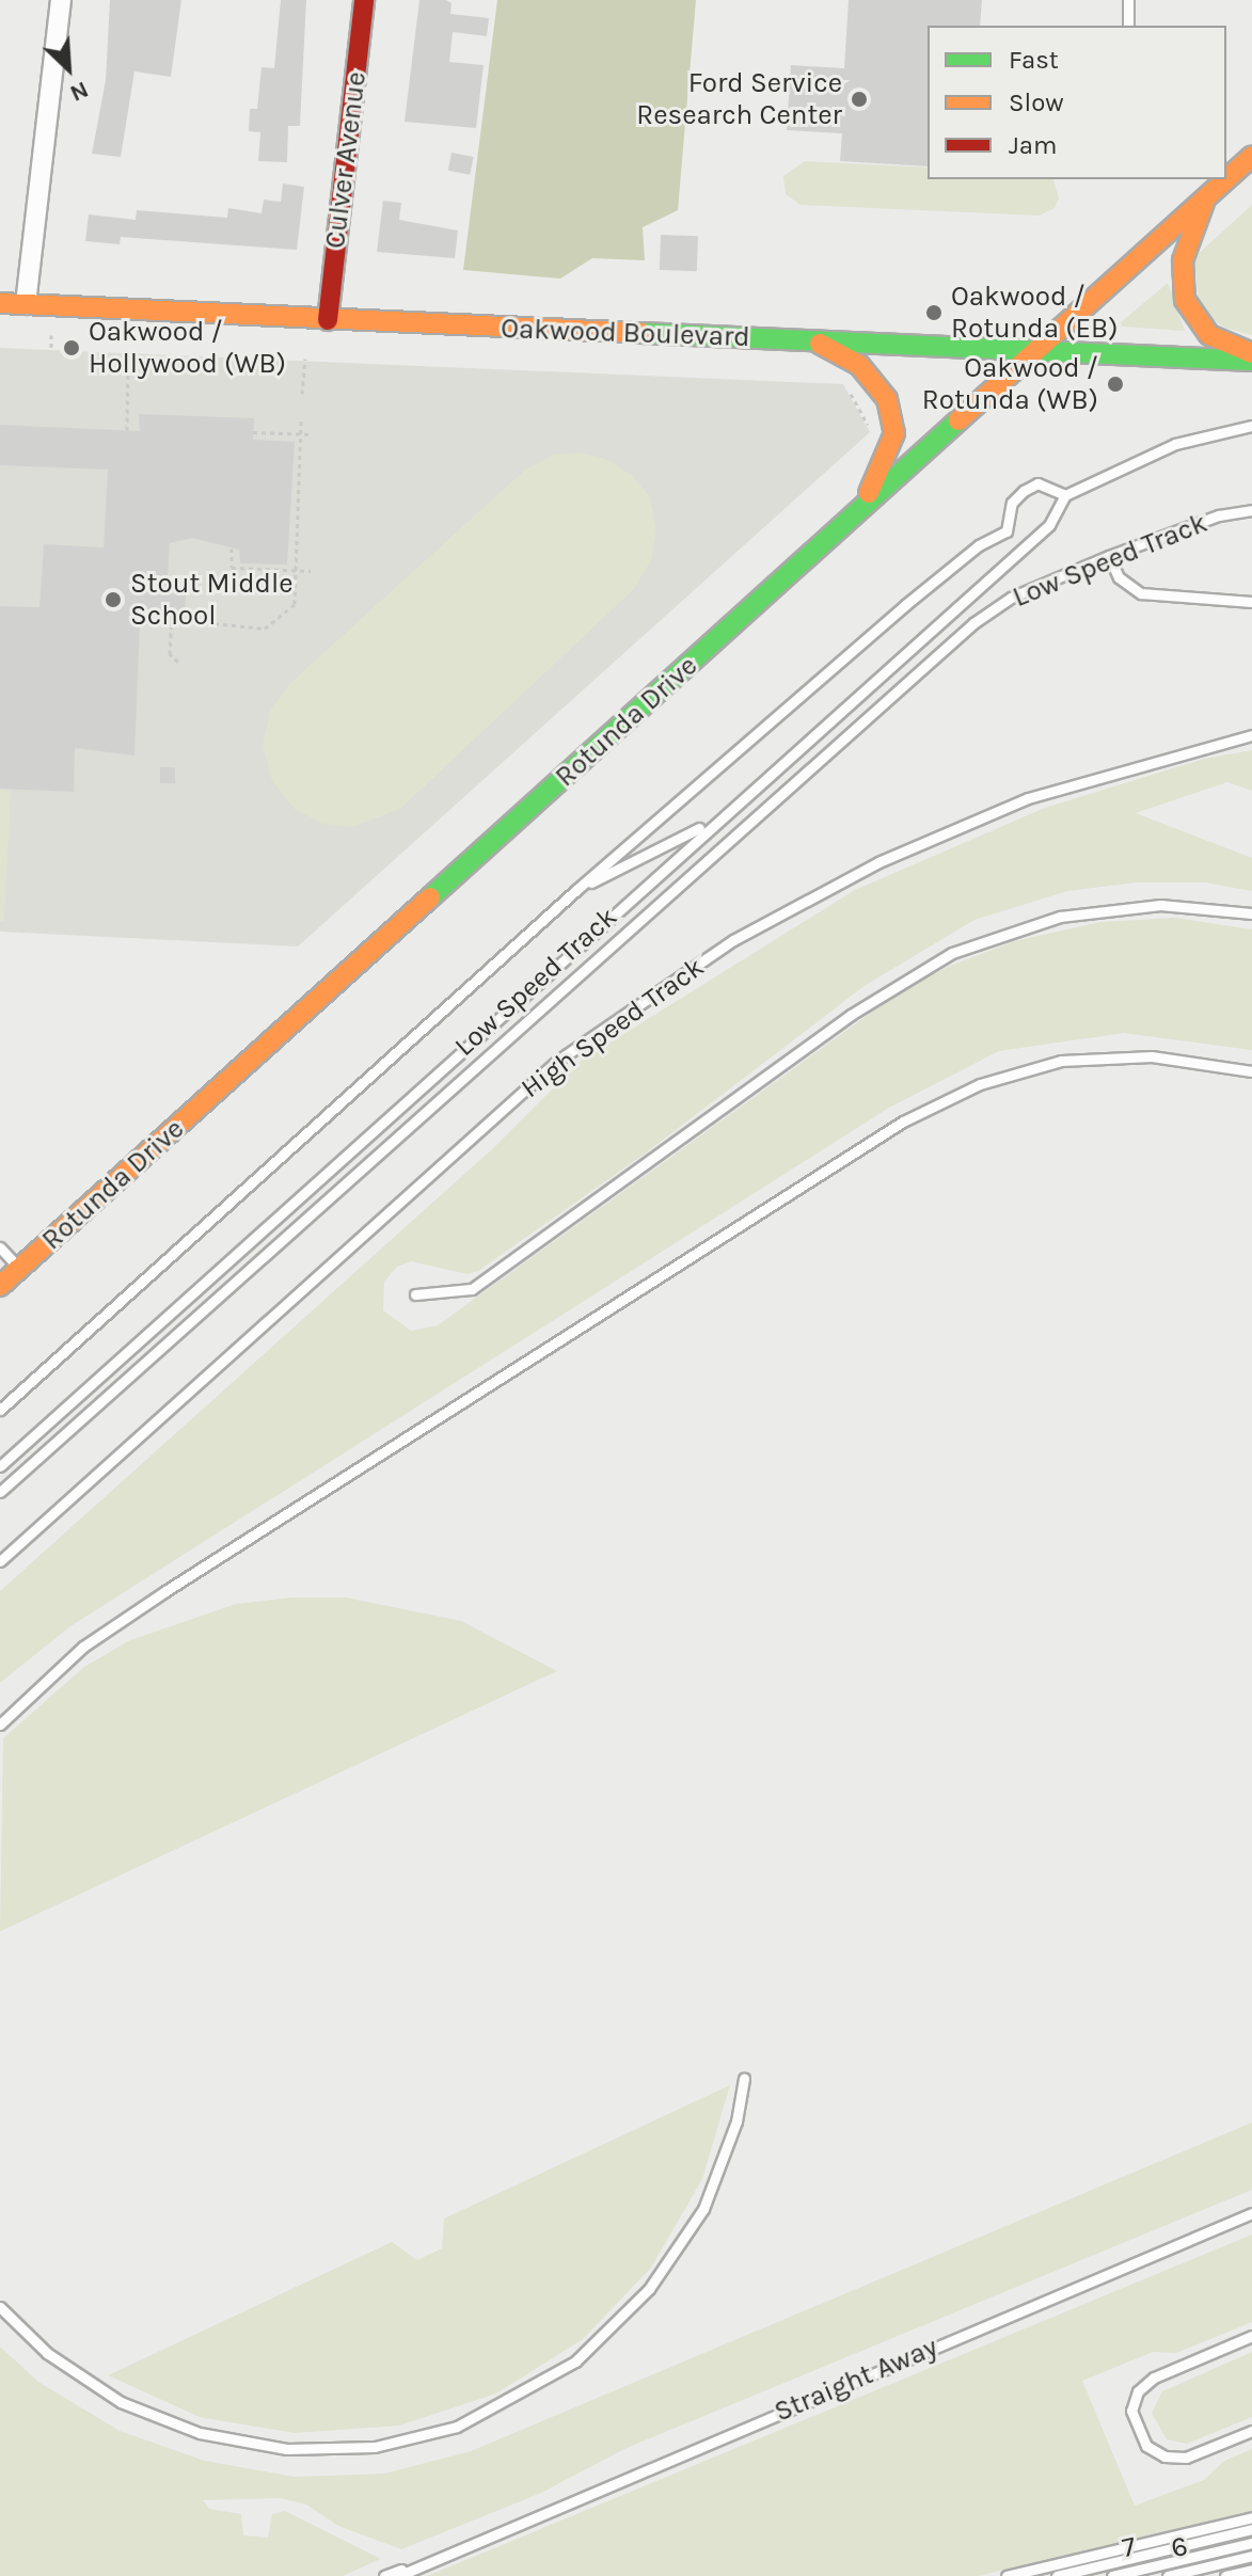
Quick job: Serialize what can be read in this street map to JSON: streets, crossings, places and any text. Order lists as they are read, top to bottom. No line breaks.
{"streets":{"main road":["Culver Avenue","Oakwood Boulevard","Rotunda Drive"],"lane":["Low Speed Track","High Speed Track","Straight Away","7","6"]},"crossings":[["Culver Avenue","Oakwood Boulevard"],["Oakwood Boulevard","Rotunda Drive"]],"places":["Ford Service Research Center","Oakwood / Rotunda (EB)","Oakwood / Hollywood (WB)","Oakwood / Rotunda (WB)","Stout Middle School"],"legend":["Fast","Slow","Jam"],"north":"bottom right"}
